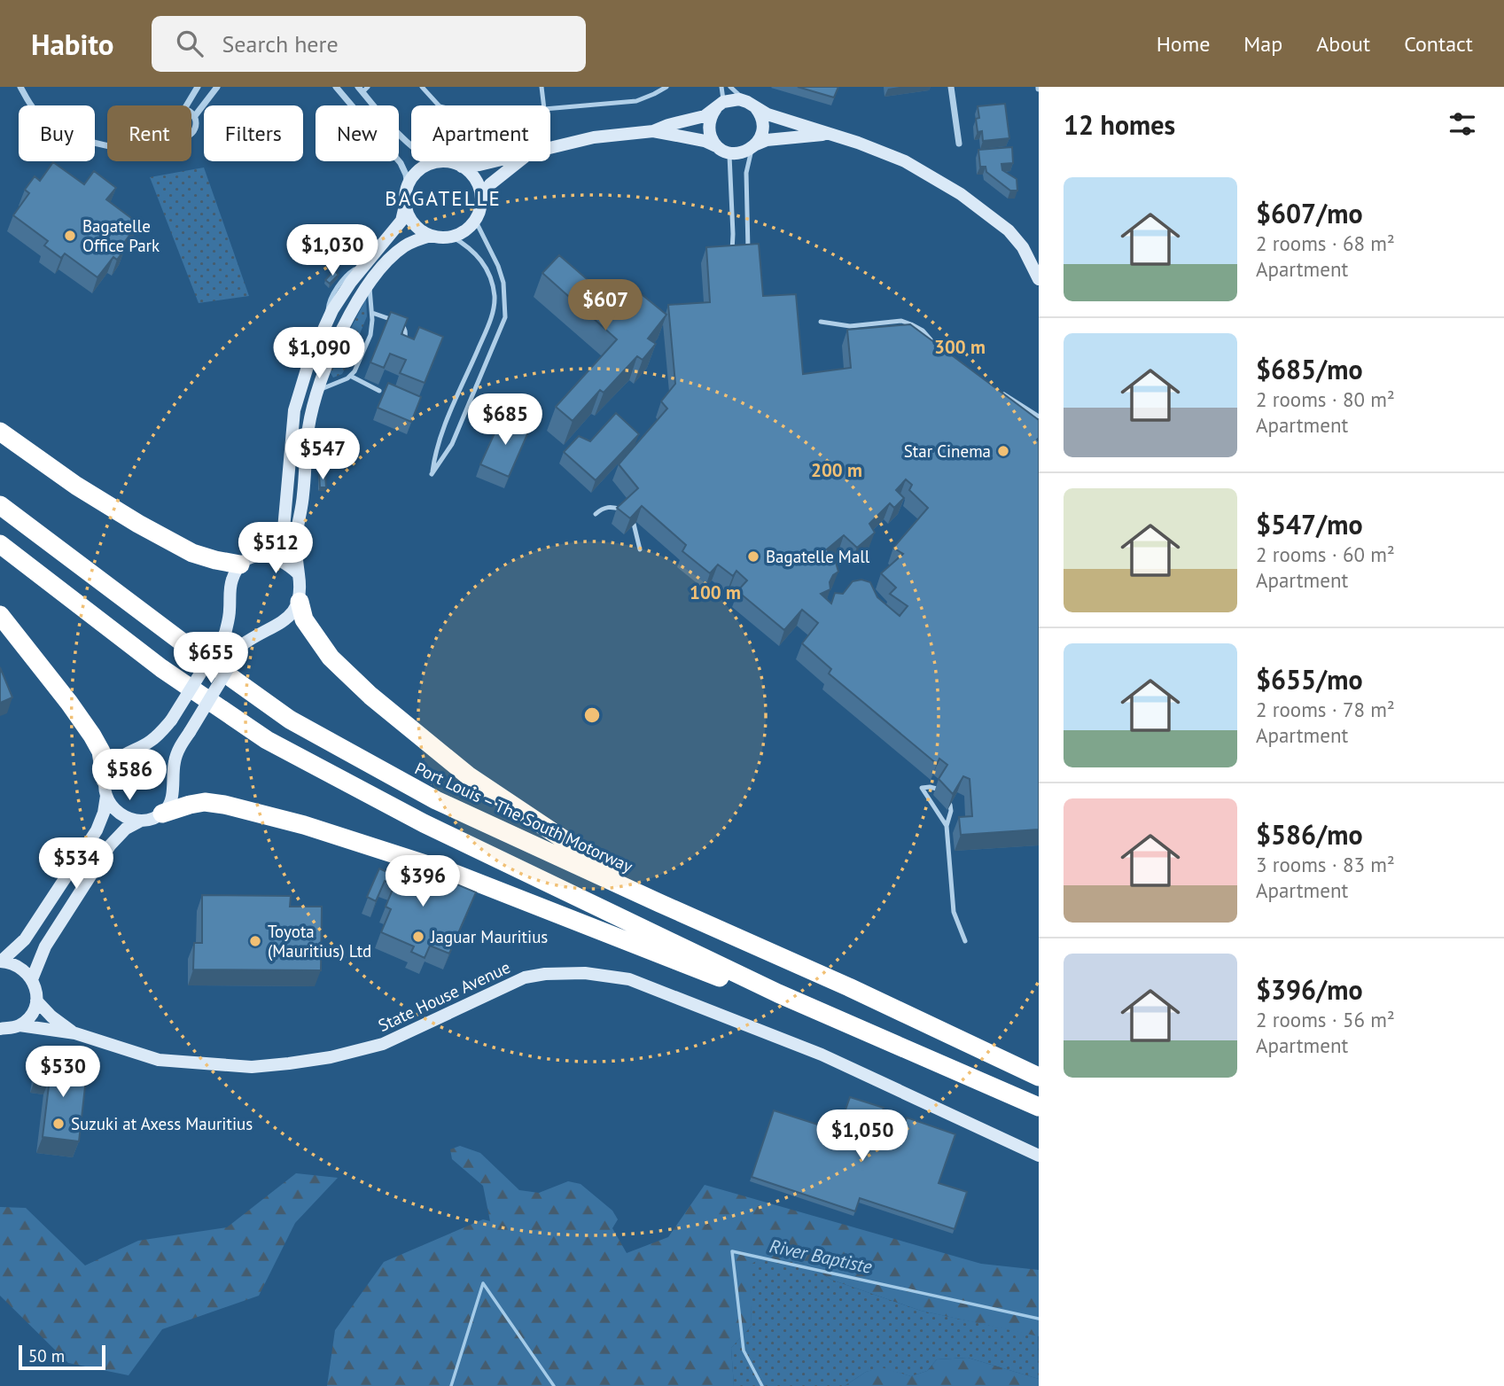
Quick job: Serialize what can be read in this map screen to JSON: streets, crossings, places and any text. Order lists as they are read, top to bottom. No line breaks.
{"streets":{"highway":["Port Louis – The South Motorway"],"main road":["State House Avenue"]},"districts":["BAGATELLE"],"water":["River Baptiste"],"places":["Bagatelle Office Park","Star Cinema","Bagatelle Mall","Jaguar Mauritius","Toyota (Mauritius) Ltd","Suzuki at Axess Mauritius"],"scale_bar":"50 m","page":{"header":"Habito","search":"Search here","nav":["Home","Map","About","Contact"],"heading":"12 homes","chip":["Buy","Rent","Filters","New","Apartment"],"list":[{"name":"$607/mo","note":"2 rooms · 68 m² · Apartment"},{"name":"$685/mo","note":"2 rooms · 80 m² · Apartment"},{"name":"$547/mo","note":"2 rooms · 60 m² · Apartment"},{"name":"$655/mo","note":"2 rooms · 78 m² · Apartment"},{"name":"$586/mo","note":"3 rooms · 83 m² · Apartment"},{"name":"$396/mo","note":"2 rooms · 56 m² · Apartment"}],"price":["$1,030","$607","$1,090","$685","$547","$512","$655","$586","$534","$396","$530","$1,050"],"scale":"50 m"},"rings":["300 m","200 m","100 m"]}
